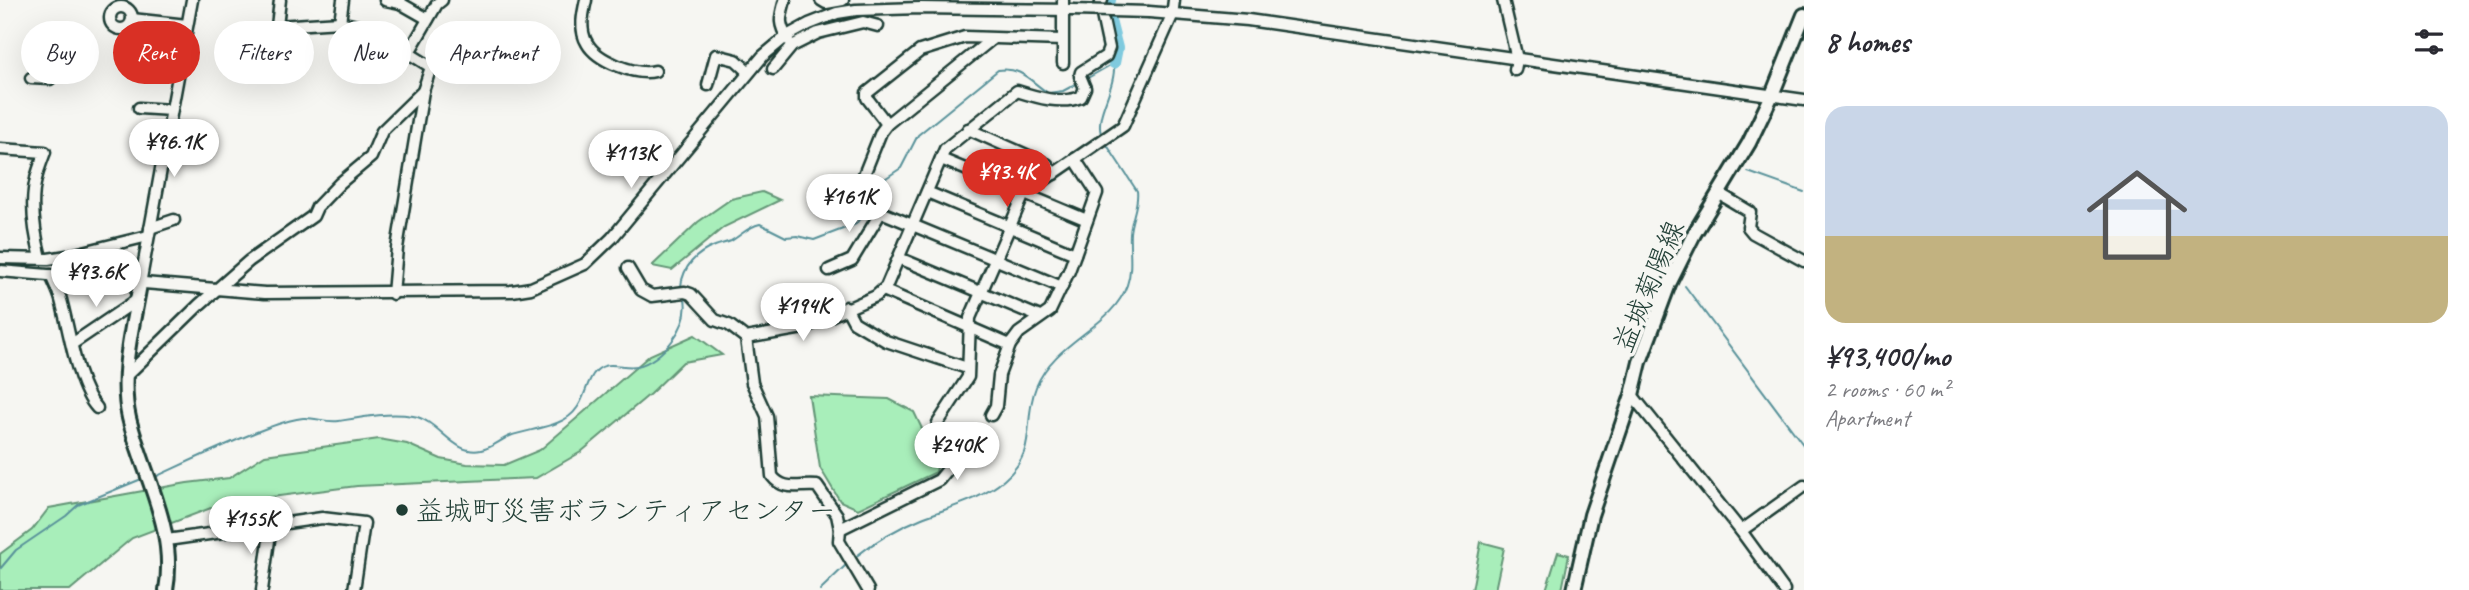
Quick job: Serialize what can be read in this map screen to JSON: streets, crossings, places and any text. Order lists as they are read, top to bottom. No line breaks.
{"streets":{"main road":["益城菊陽線"]},"places":["益城町災害ボランティアセンター"],"page":{"heading":"8 homes","chip":["Buy","Rent","Filters","New","Apartment"],"list":[{"name":"¥93,400/mo","note":"2 rooms · 60 m² · Apartment"}],"price":["¥96.1K","¥113K","¥93.4K","¥161K","¥93.6K","¥194K","¥240K","¥155K"]}}
